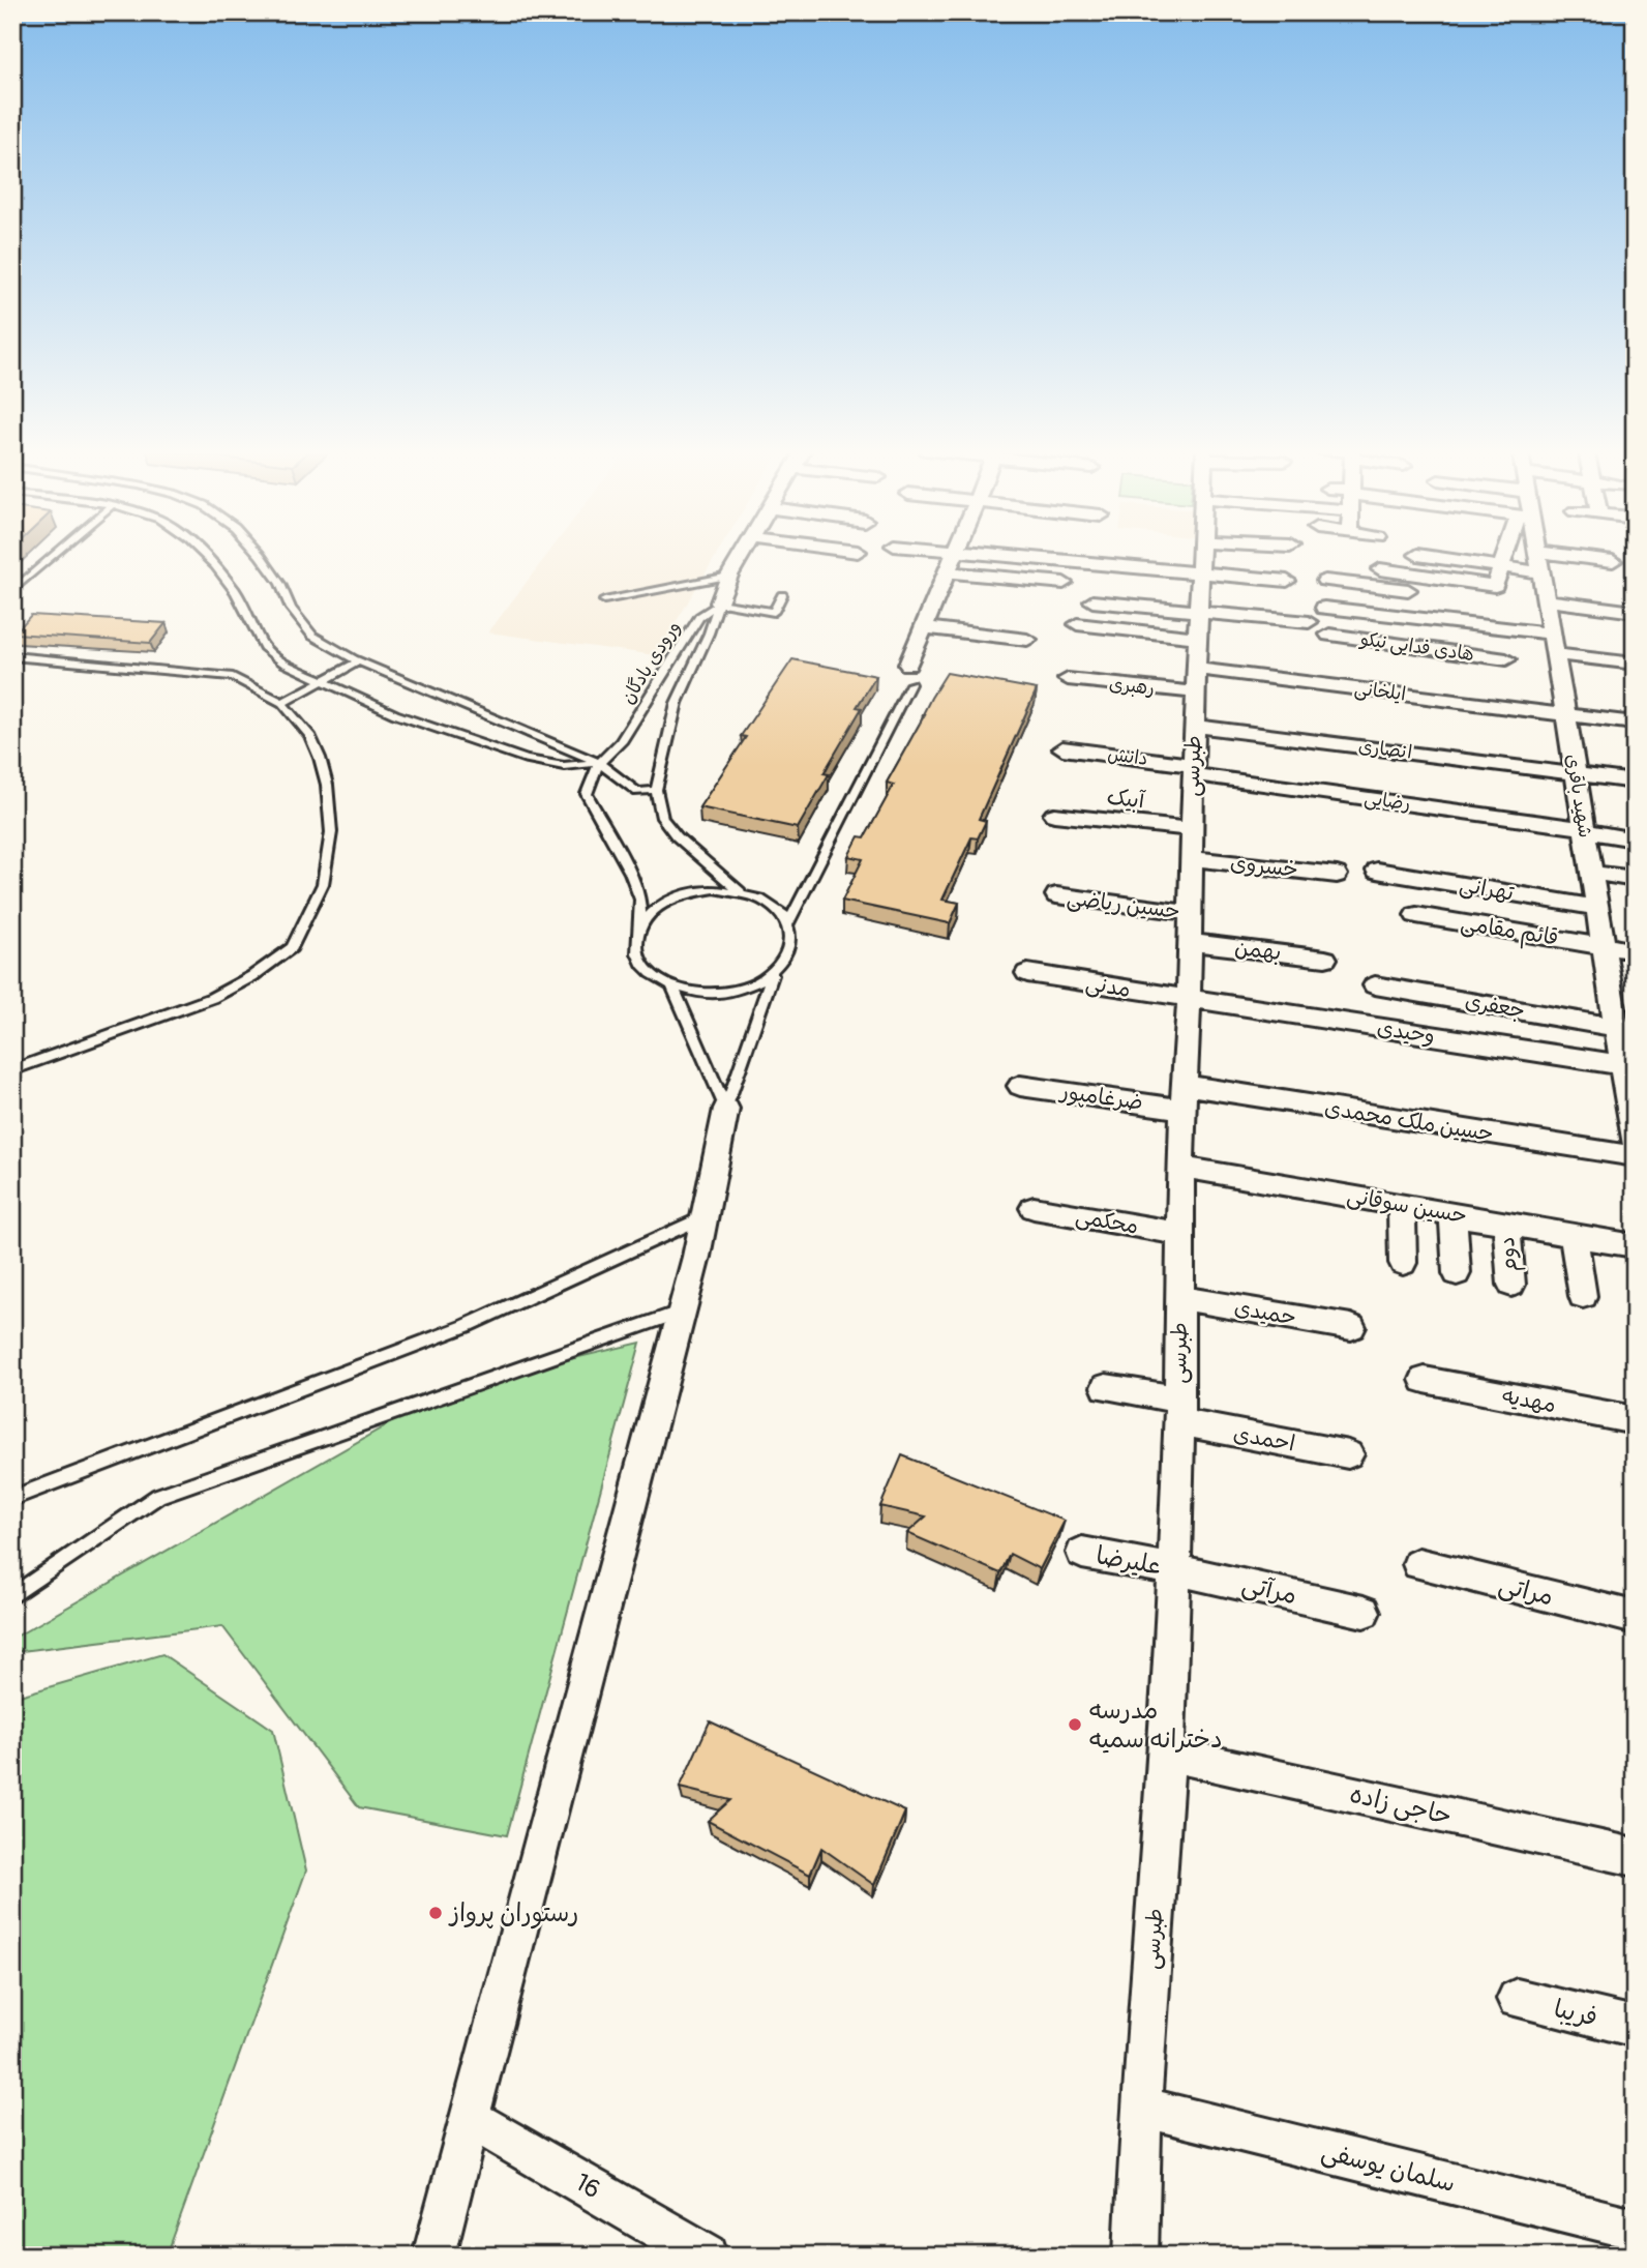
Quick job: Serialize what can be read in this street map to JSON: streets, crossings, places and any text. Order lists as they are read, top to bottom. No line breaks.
{"streets":{"street":["هادی فدایی نیکو","رهبری","ایلخانی","انصاری","دانش","طبرسی","شهید باقری","آبیک","رضایی","خسروی","تهرانی","حسین ریاضی","قائم مقامی","بهمن","مدنی","جعفری","وحیدی","ضرغامپور","حسین ملک محمدی","حسین سوقانی","محکمی","دوم","حمیدی","مهدیه","احمدی","علیرضا","مرآتی","مراتی","حاجی زاده","فریبا","سلمان یوسفی","16"],"lane":["ورودی پادگان"]},"crossings":[["رهبری","ایلخانی"],["رهبری","طبرسی"],["ایلخانی","طبرسی"],["ایلخانی","شهید باقری"],["انصاری","طبرسی"],["انصاری","شهید باقری"],["دانش","طبرسی"],["دانش","رضایی"],["طبرسی","آبیک"],["طبرسی","رضایی"],["طبرسی","خسروی"],["طبرسی","حسین ریاضی"],["طبرسی","بهمن"],["طبرسی","مدنی"],["طبرسی","وحیدی"],["طبرسی","ضرغامپور"],["طبرسی","حسین ملک محمدی"],["طبرسی","حسین سوقانی"],["طبرسی","محکمی"],["طبرسی","حمیدی"],["طبرسی","احمدی"],["طبرسی","علیرضا"],["طبرسی","مرآتی"],["طبرسی","حاجی زاده"],["طبرسی","سلمان یوسفی"],["شهید باقری","رضایی"],["شهید باقری","تهرانی"],["شهید باقری","قائم مقامی"],["شهید باقری","جعفری"],["شهید باقری","وحیدی"],["مدنی","وحیدی"],["ضرغامپور","حسین ملک محمدی"],["حسین سوقانی","دوم"],["علیرضا","مرآتی"]],"places":["مدرسه دخترانه سمیه","رستوران پرواز"]}
